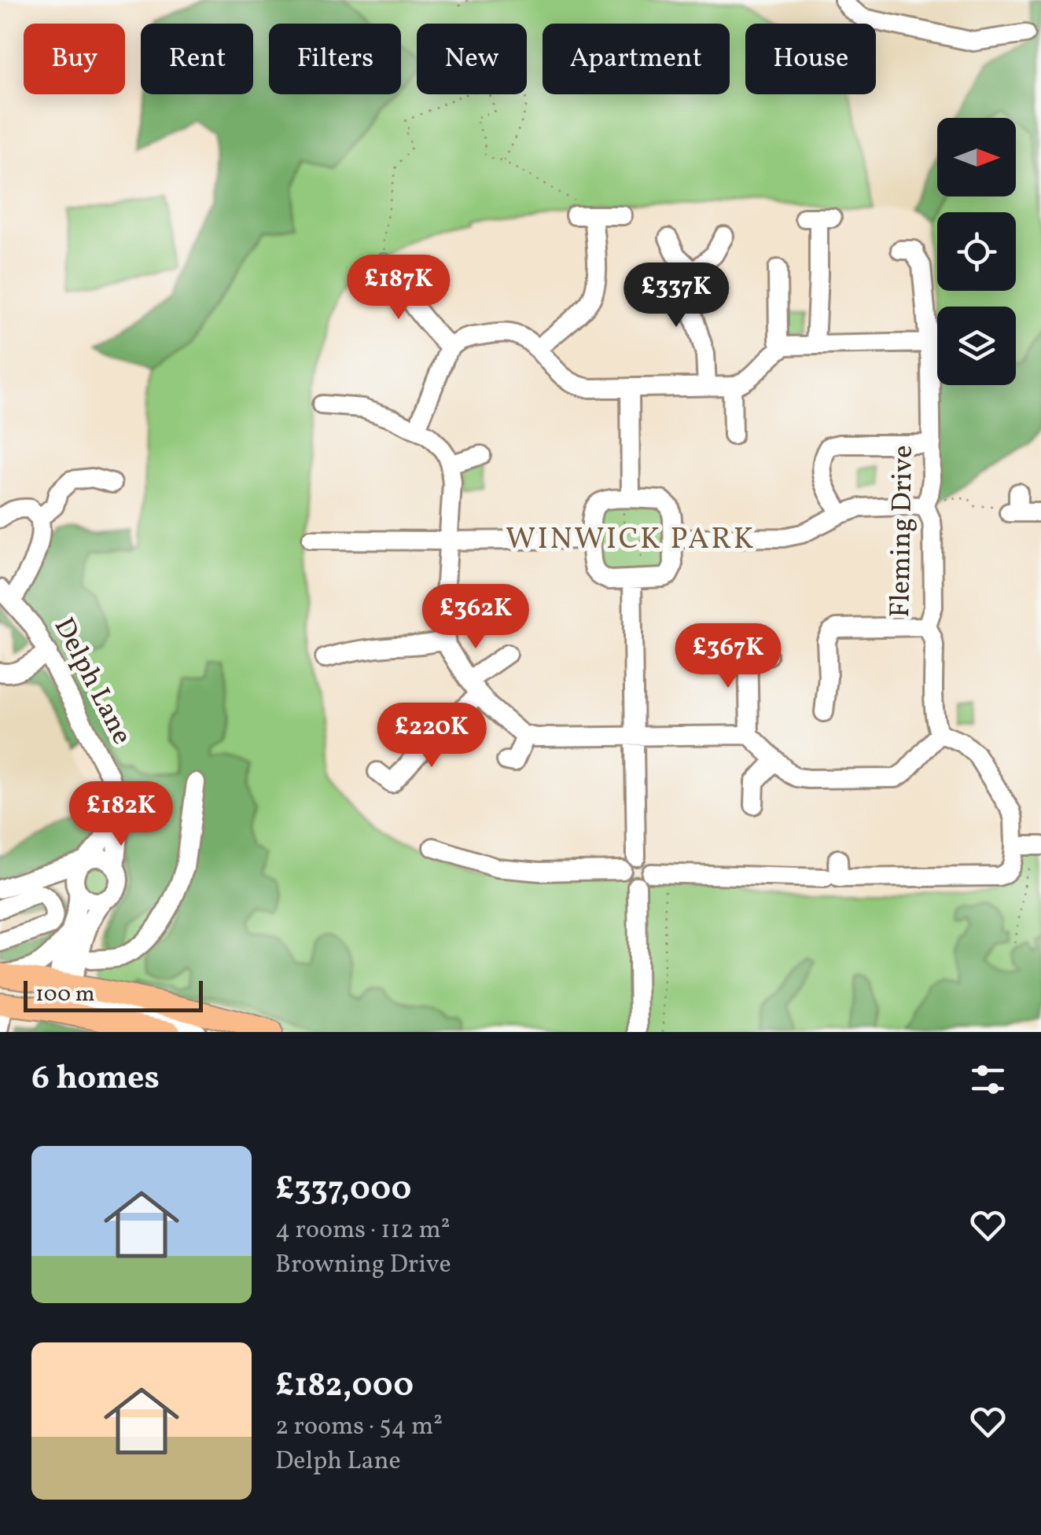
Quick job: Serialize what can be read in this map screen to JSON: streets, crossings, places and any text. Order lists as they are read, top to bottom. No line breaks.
{"streets":{"street":["Fleming Drive","Delph Lane"]},"districts":["WINWICK PARK"],"scale_bar":"100 m","north":"right","page":{"chip":["Buy","Rent","Filters","New","Apartment","House"],"price":["£187K","£337K","£362K","£367K","£220K","£182K"],"scale":"100 m","heading":"6 homes","list":[{"name":"£337,000","note":"4 rooms · 112 m² · Browning Drive"},{"name":"£182,000","note":"2 rooms · 54 m² · Delph Lane"}]}}
